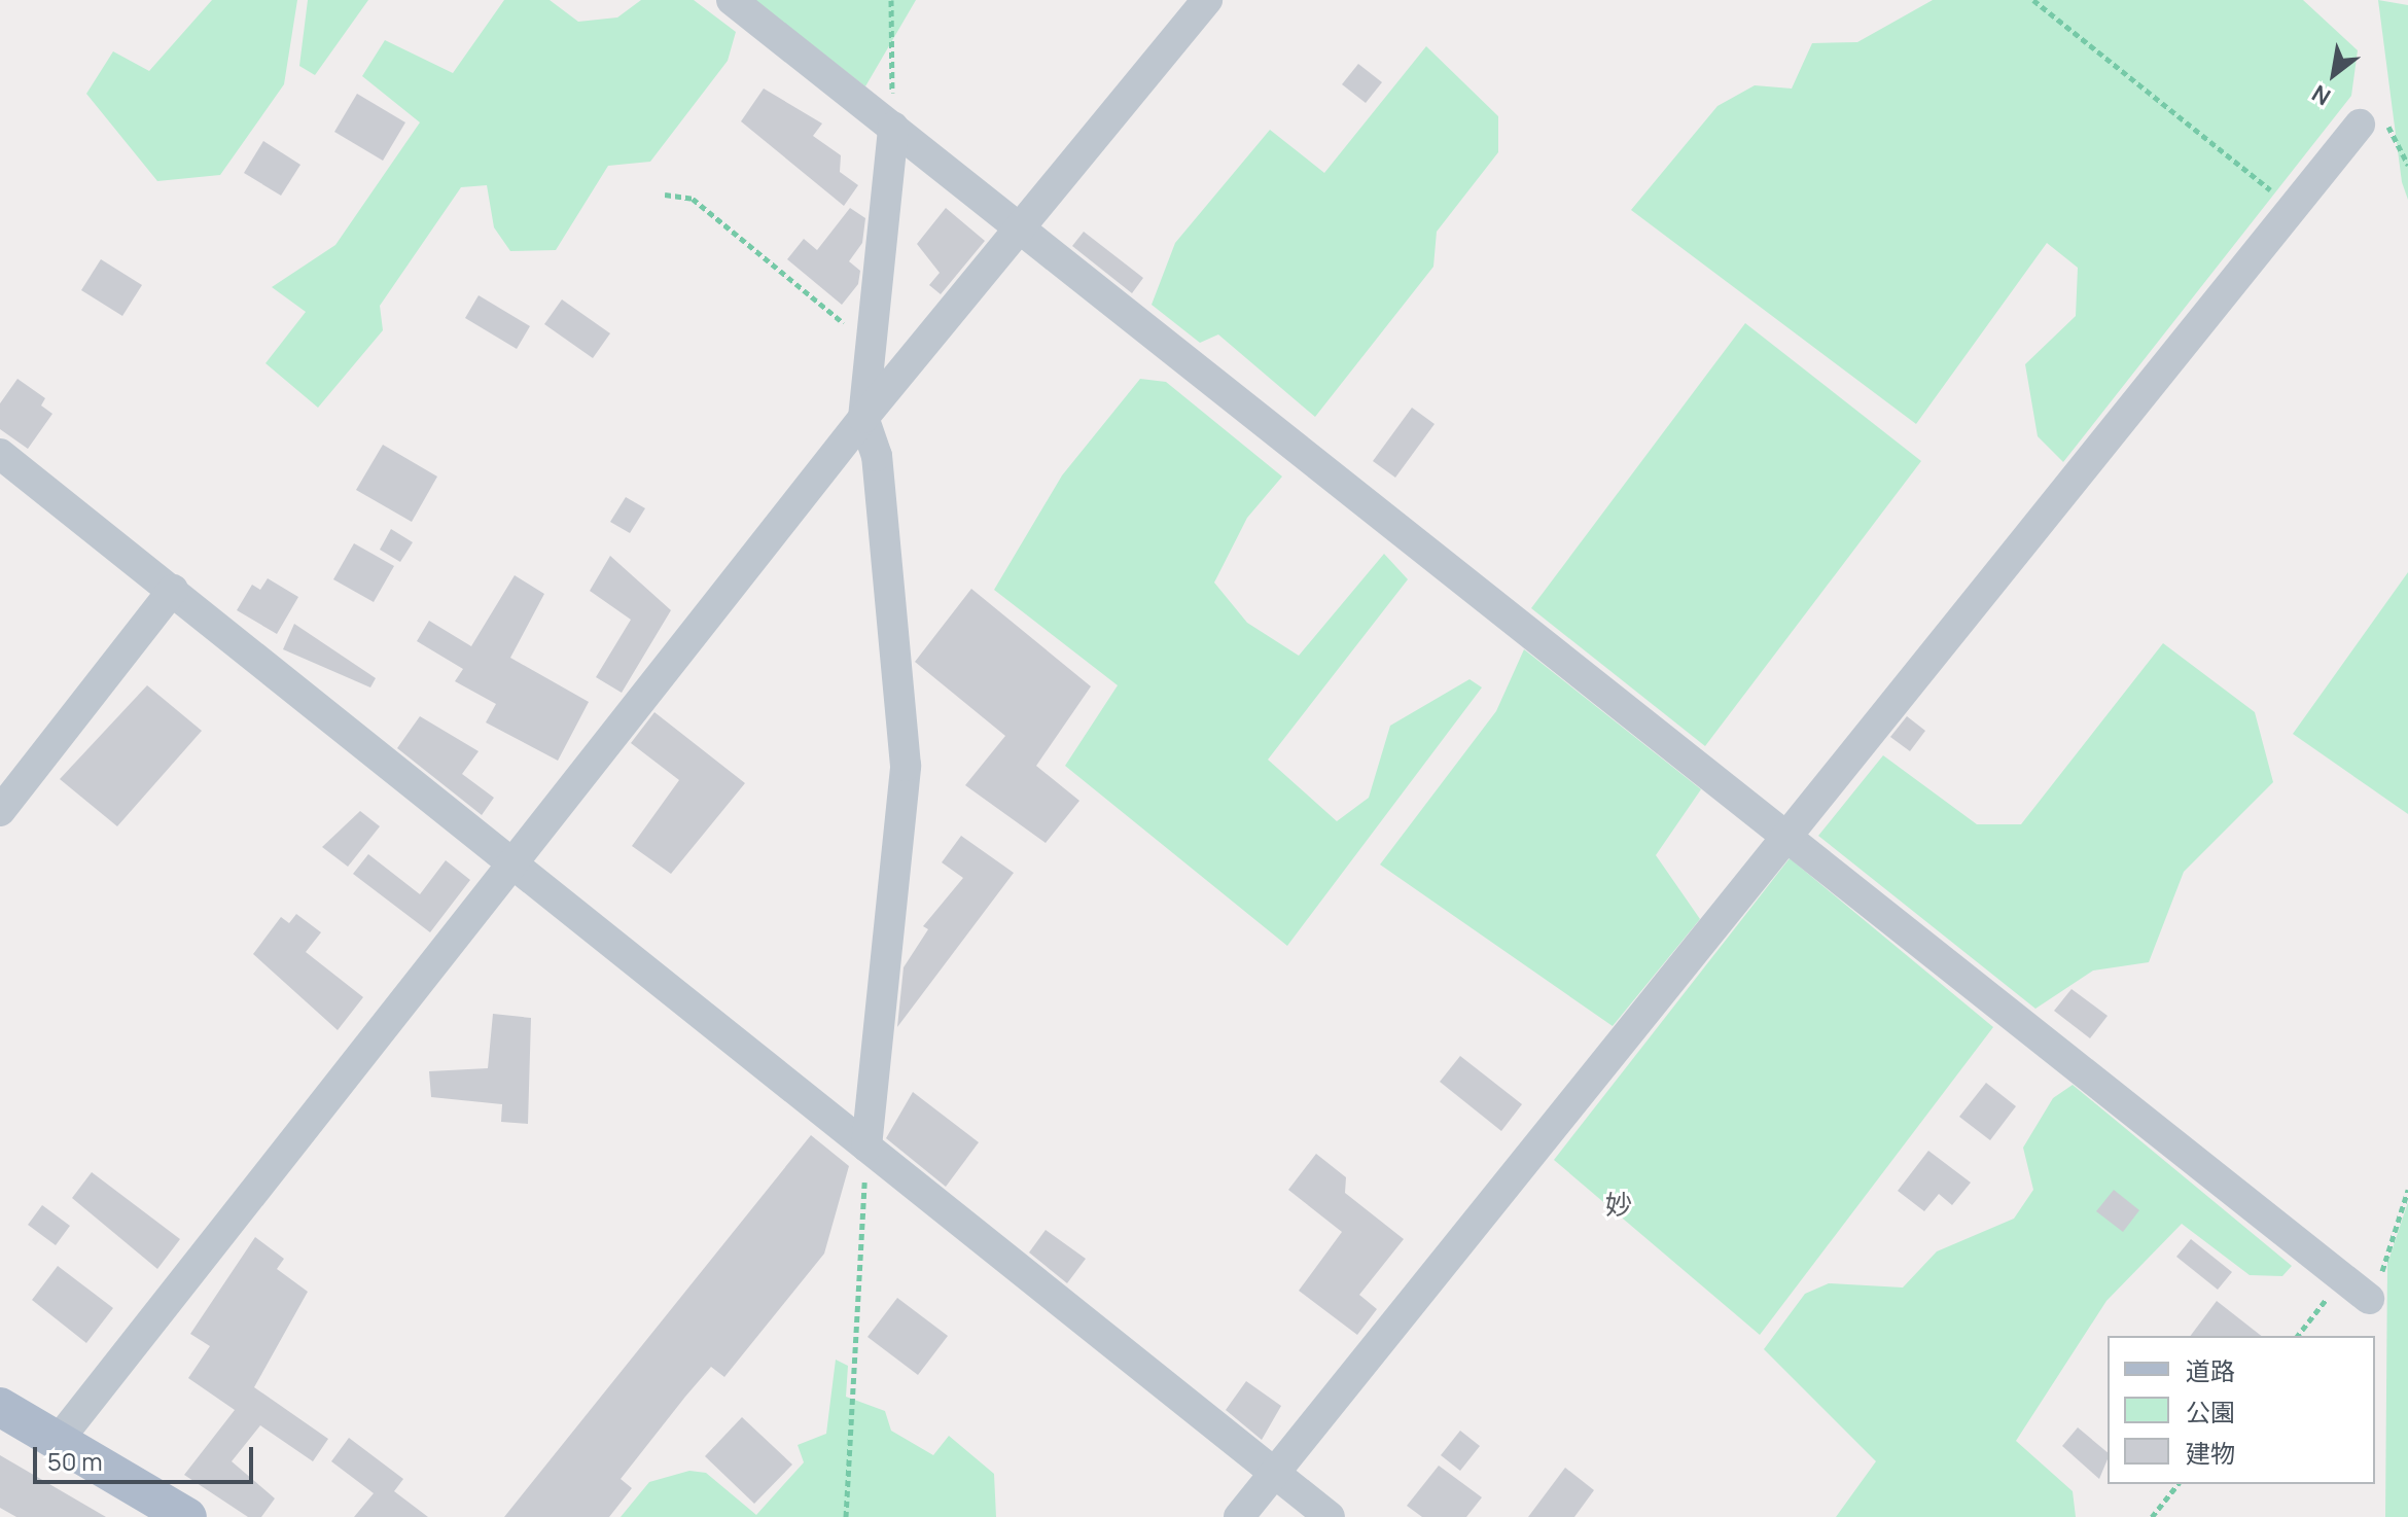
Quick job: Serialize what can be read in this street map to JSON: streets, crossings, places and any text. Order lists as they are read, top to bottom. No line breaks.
{"districts":["妙"],"legend":["道路","公園","建物"],"scale_bar":"50 m","north":"bottom left"}
